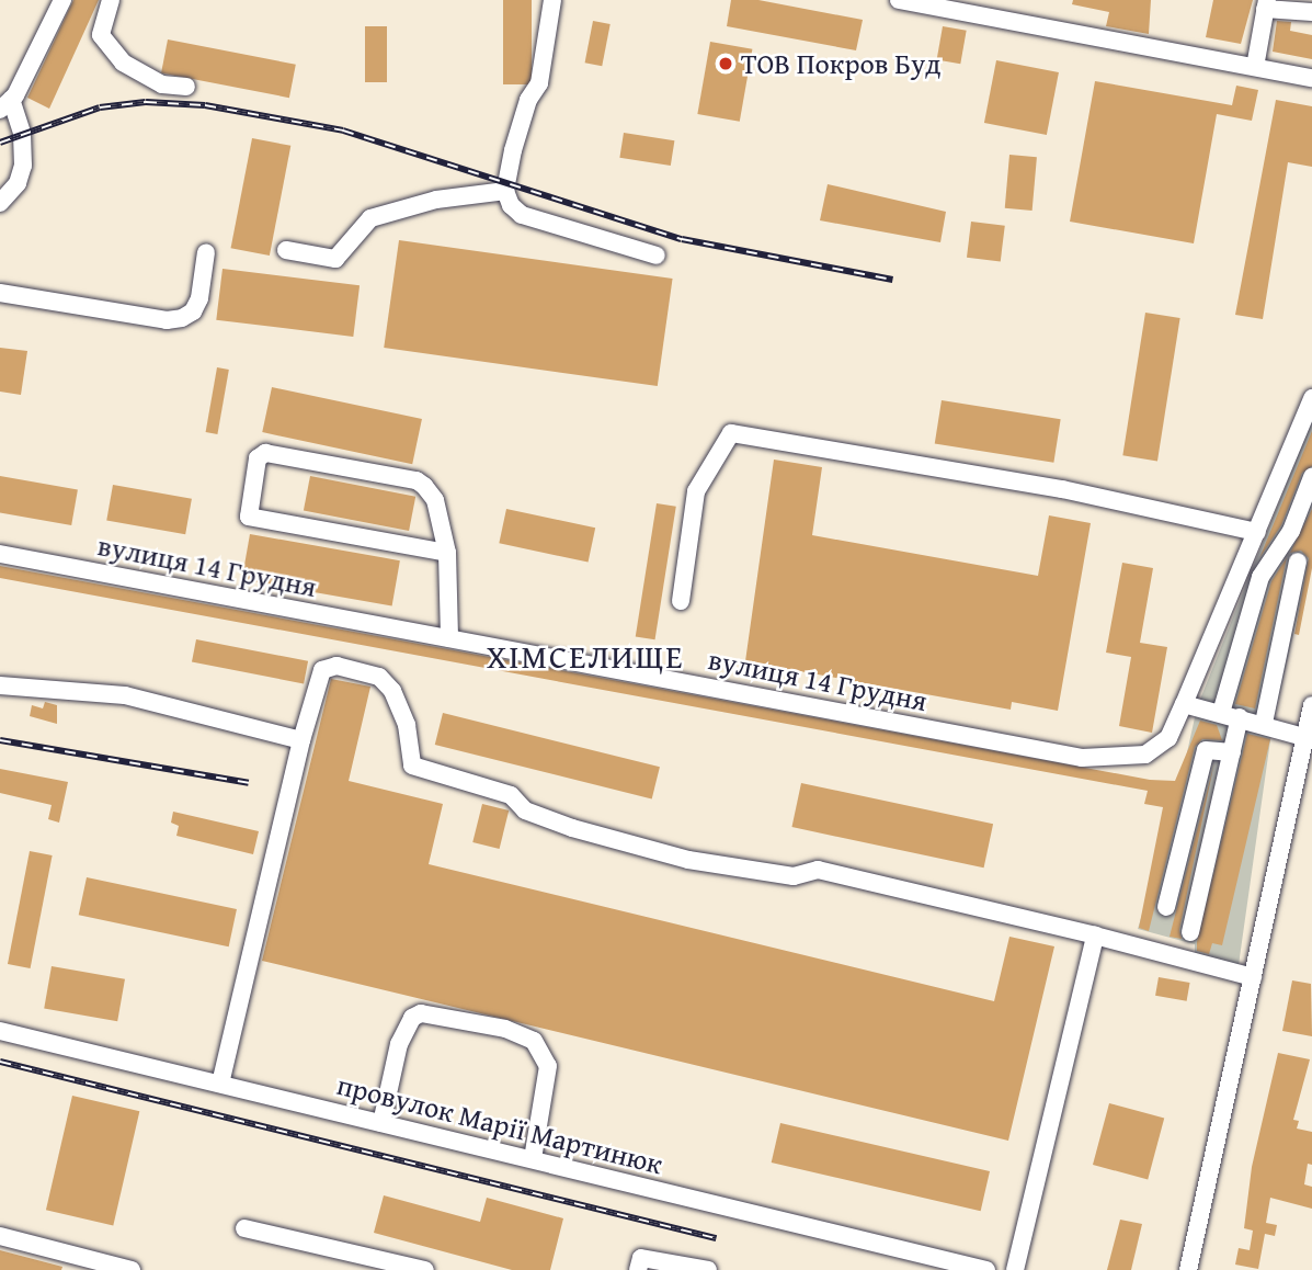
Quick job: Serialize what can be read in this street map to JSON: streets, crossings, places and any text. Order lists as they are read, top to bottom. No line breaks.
{"streets":{"street":["вулиця 14 Грудня","провулок Марії Мартинюк"]},"districts":["ХІМСЕЛИЩЕ"],"places":["ТОВ Покров Буд"]}
